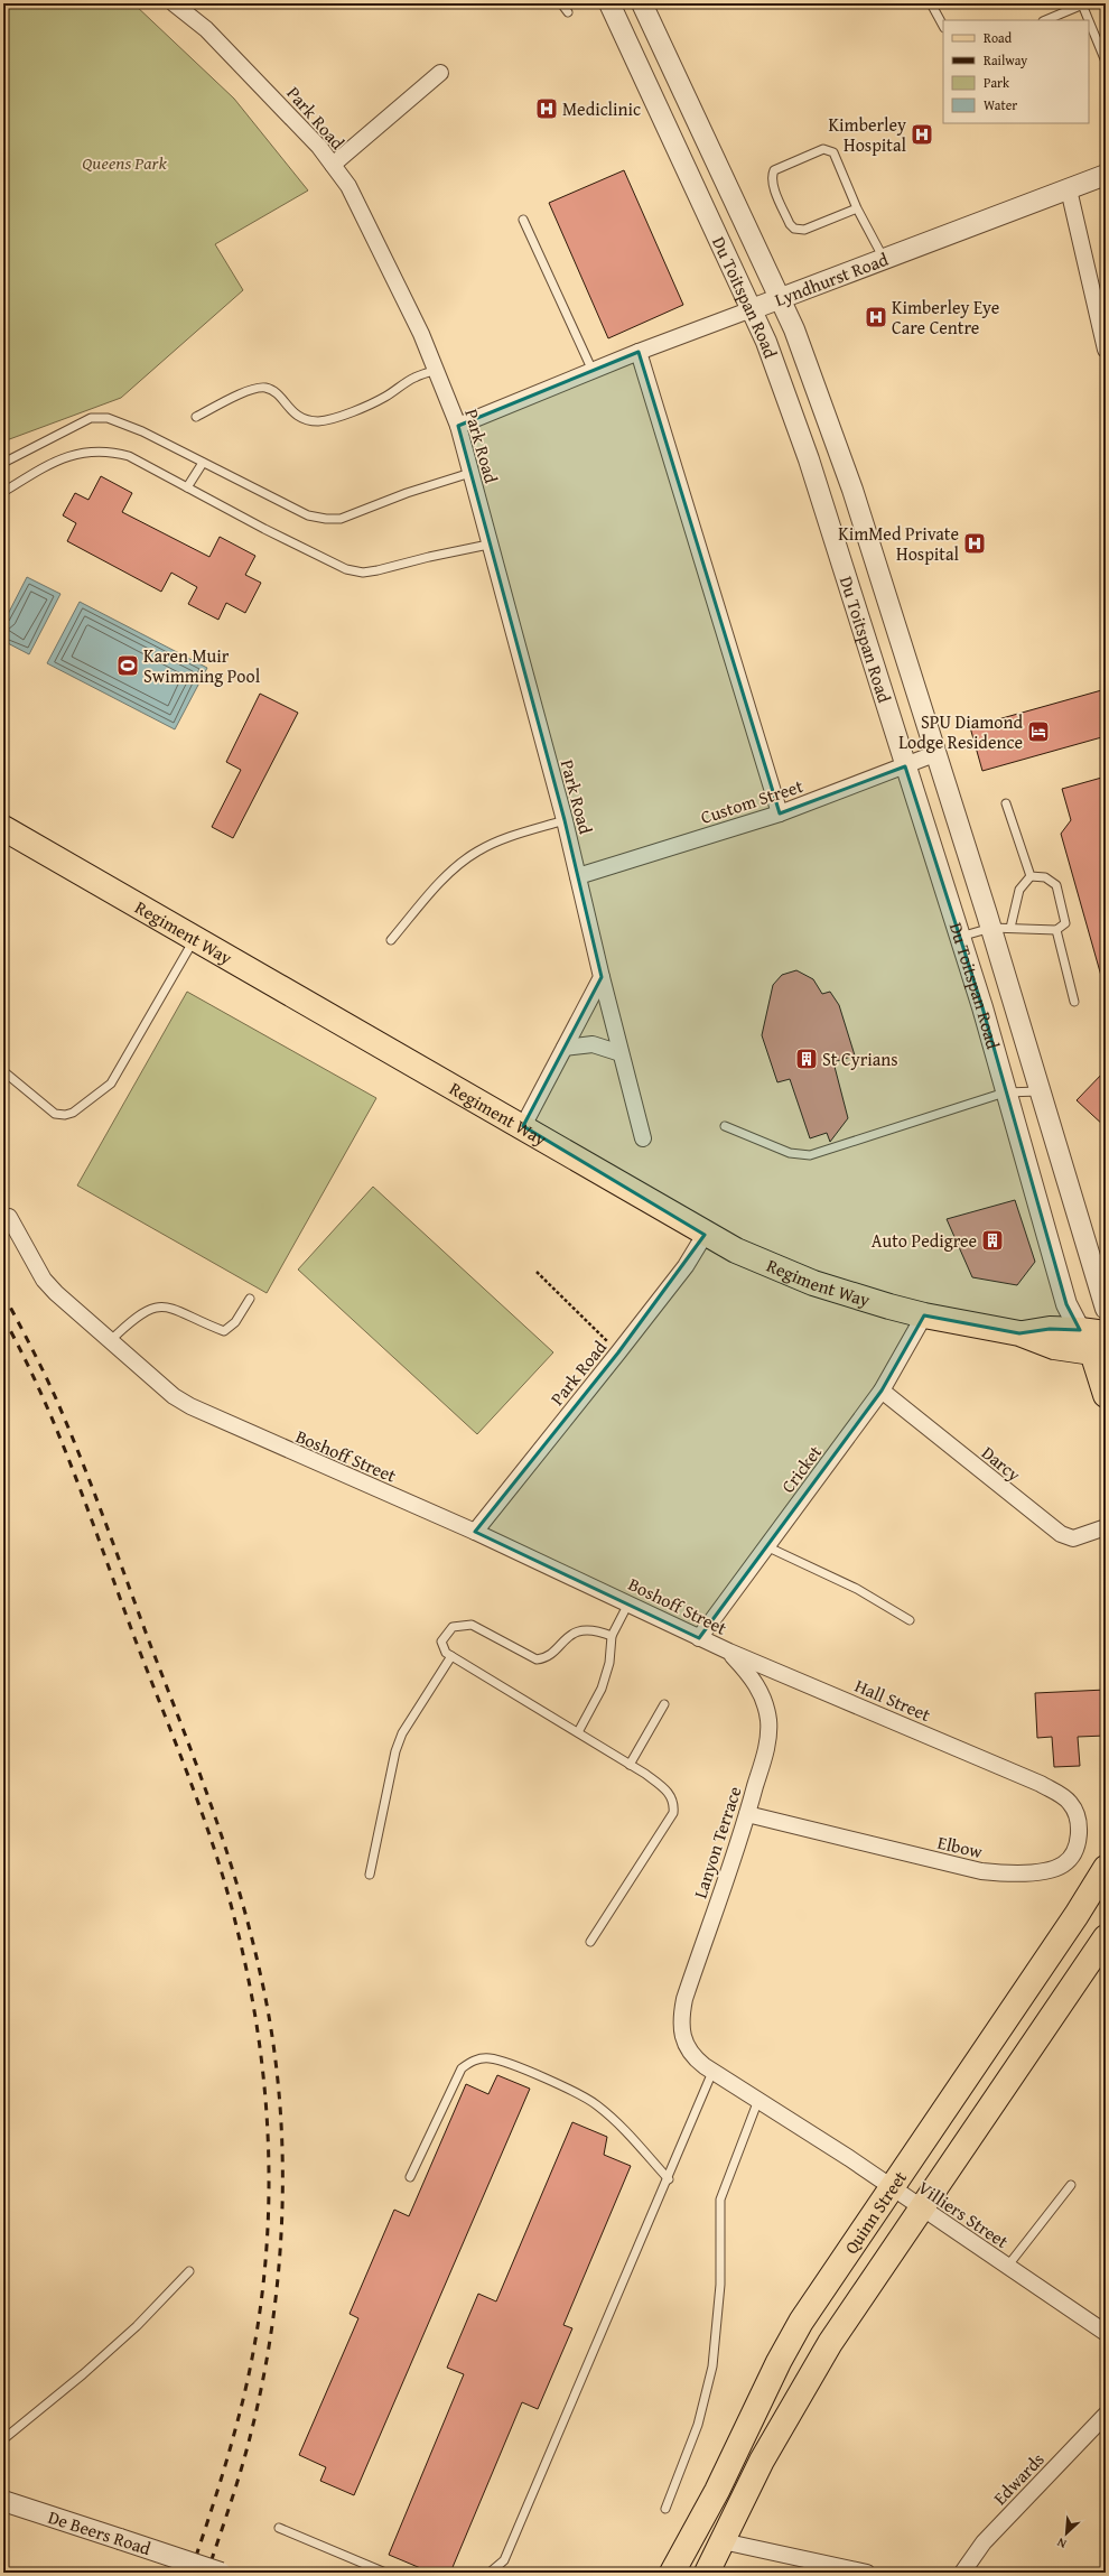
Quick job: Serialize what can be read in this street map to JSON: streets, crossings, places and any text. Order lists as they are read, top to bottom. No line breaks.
{"streets":{"main road":["Du Toitspan Road","Regiment Way","Quinn Street"],"street":["Park Road","Lyndhurst Road","Custom Street","Boshoff Street","Darcy","Cricket","Hall Street","Lanyon Terrace","Elbow","Villiers Street","Edwards","De Beers Road"]},"crossings":[["Park Road","Lyndhurst Road"],["Park Road","Custom Street"],["Park Road","Regiment Way"],["Park Road","Boshoff Street"],["Lyndhurst Road","Du Toitspan Road"],["Du Toitspan Road","Custom Street"],["Du Toitspan Road","Regiment Way"],["Regiment Way","Cricket"],["Boshoff Street","Cricket"],["Boshoff Street","Hall Street"],["Boshoff Street","Lanyon Terrace"],["Darcy","Cricket"],["Hall Street","Lanyon Terrace"],["Hall Street","Elbow"],["Lanyon Terrace","Elbow"],["Lanyon Terrace","Villiers Street"],["Quinn Street","Villiers Street"]],"parks":["Queens Park"],"places":{"hospital":["Mediclinic","Kimberley Hospital","Kimberley Eye Care Centre","KimMed Private Hospital"],"sports":["Karen Muir Swimming Pool"],"hotel":["SPU Diamond Lodge Residence"],"building":["St Cyrians","Auto Pedigree"]},"legend":["Road","Railway","Park","Water"],"north":"bottom left"}
